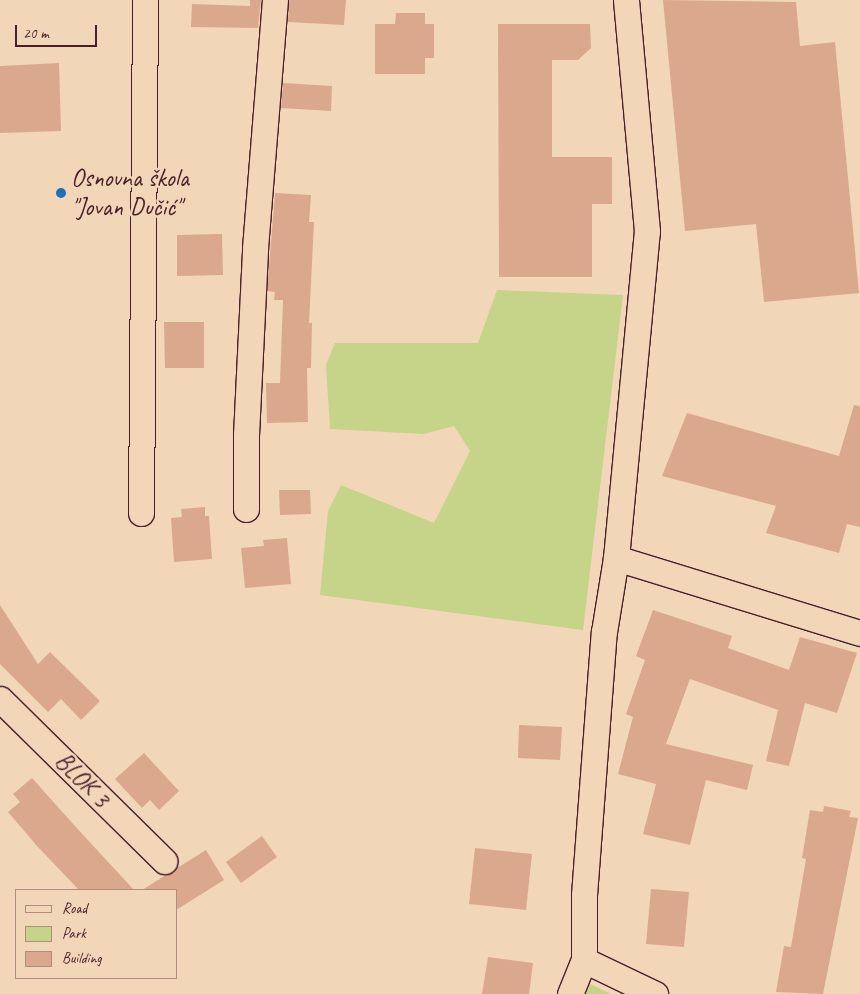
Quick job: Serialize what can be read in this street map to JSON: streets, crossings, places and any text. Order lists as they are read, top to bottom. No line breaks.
{"streets":{"street":["BLOK 3"]},"places":["Osnovna škola \"Jovan Dučić\""],"legend":["Road","Park","Building"],"scale_bar":"20 m"}
